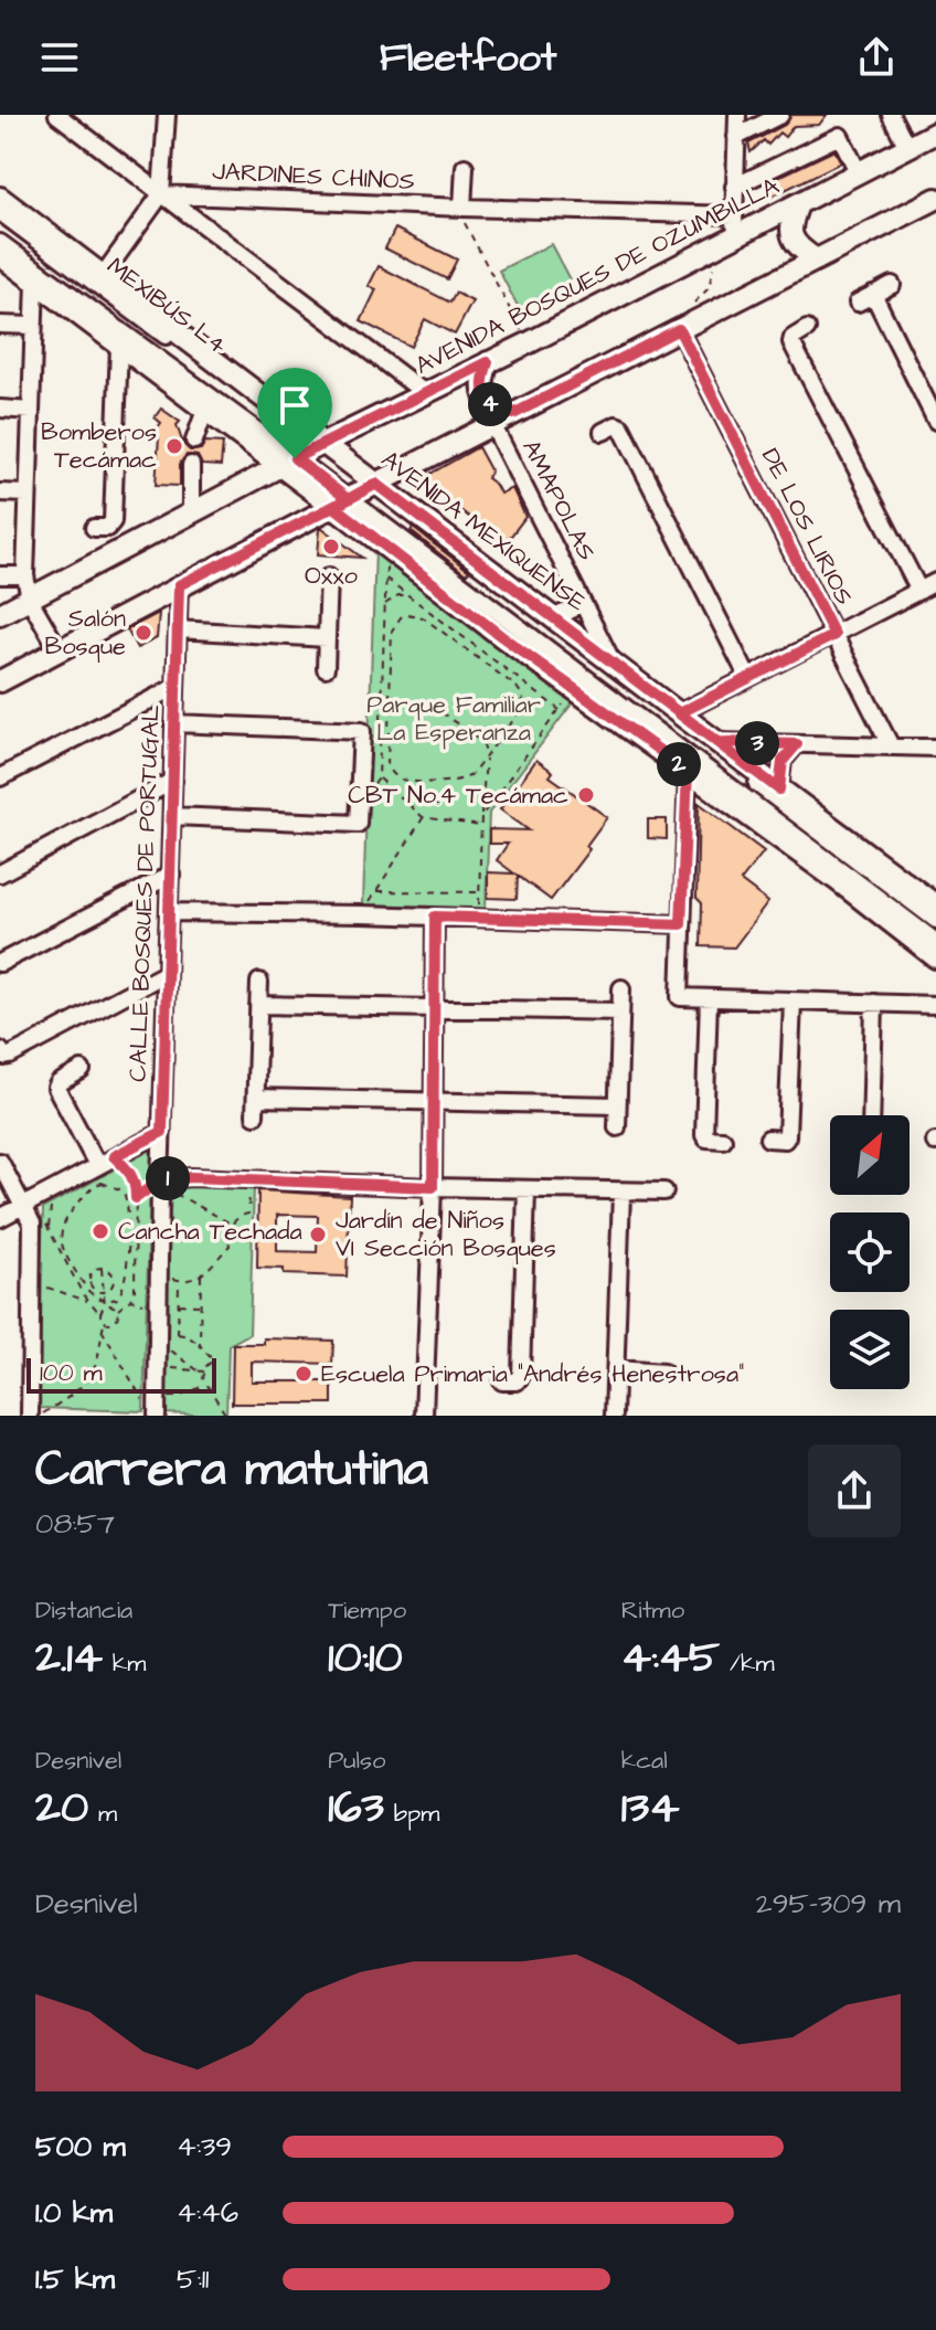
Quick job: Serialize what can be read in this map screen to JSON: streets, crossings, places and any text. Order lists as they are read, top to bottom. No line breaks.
{"streets":{"main road":["AVENIDA BOSQUES DE OZUMBILLA","AVENIDA MEXIQUENSE"],"street":["JARDINES CHINOS","MEXIBÚS L4","AMAPOLAS","DE LOS LIRIOS","CALLE BOSQUES DE PORTUGAL"]},"crossings":[["AVENIDA BOSQUES DE OZUMBILLA","MEXIBÚS L4"],["AVENIDA BOSQUES DE OZUMBILLA","AVENIDA MEXIQUENSE"],["MEXIBÚS L4","AVENIDA MEXIQUENSE"],["AMAPOLAS","AVENIDA MEXIQUENSE"]],"parks":["Parque Familiar La Esperanza"],"places":["Bomberos Tecámac","Oxxo","Salón Bosque","CBT No.4 Tecámac","Cancha Techada","Jardín de Niños VI Sección Bosques","Escuela Primaria \"Andrés Henestrosa\""],"scale_bar":"100 m","north":"top right","page":{"header":"Fleetfoot","pins":["4","3","2","1"],"scale":"100 m","heading":["Carrera matutina","08:57"],"stats":[["Distancia","2.14 km"],["Tiempo","10:10"],["Ritmo","4:45 /km"],["Desnivel","20 m"],["Pulso","163 bpm"],["kcal","134"]],"chart":["Desnivel","295–309 m"],"list":[{"name":"500 m","note":"4:39"},{"name":"1.0 km","note":"4:46"},{"name":"1.5 km","note":"5:11"}]}}
